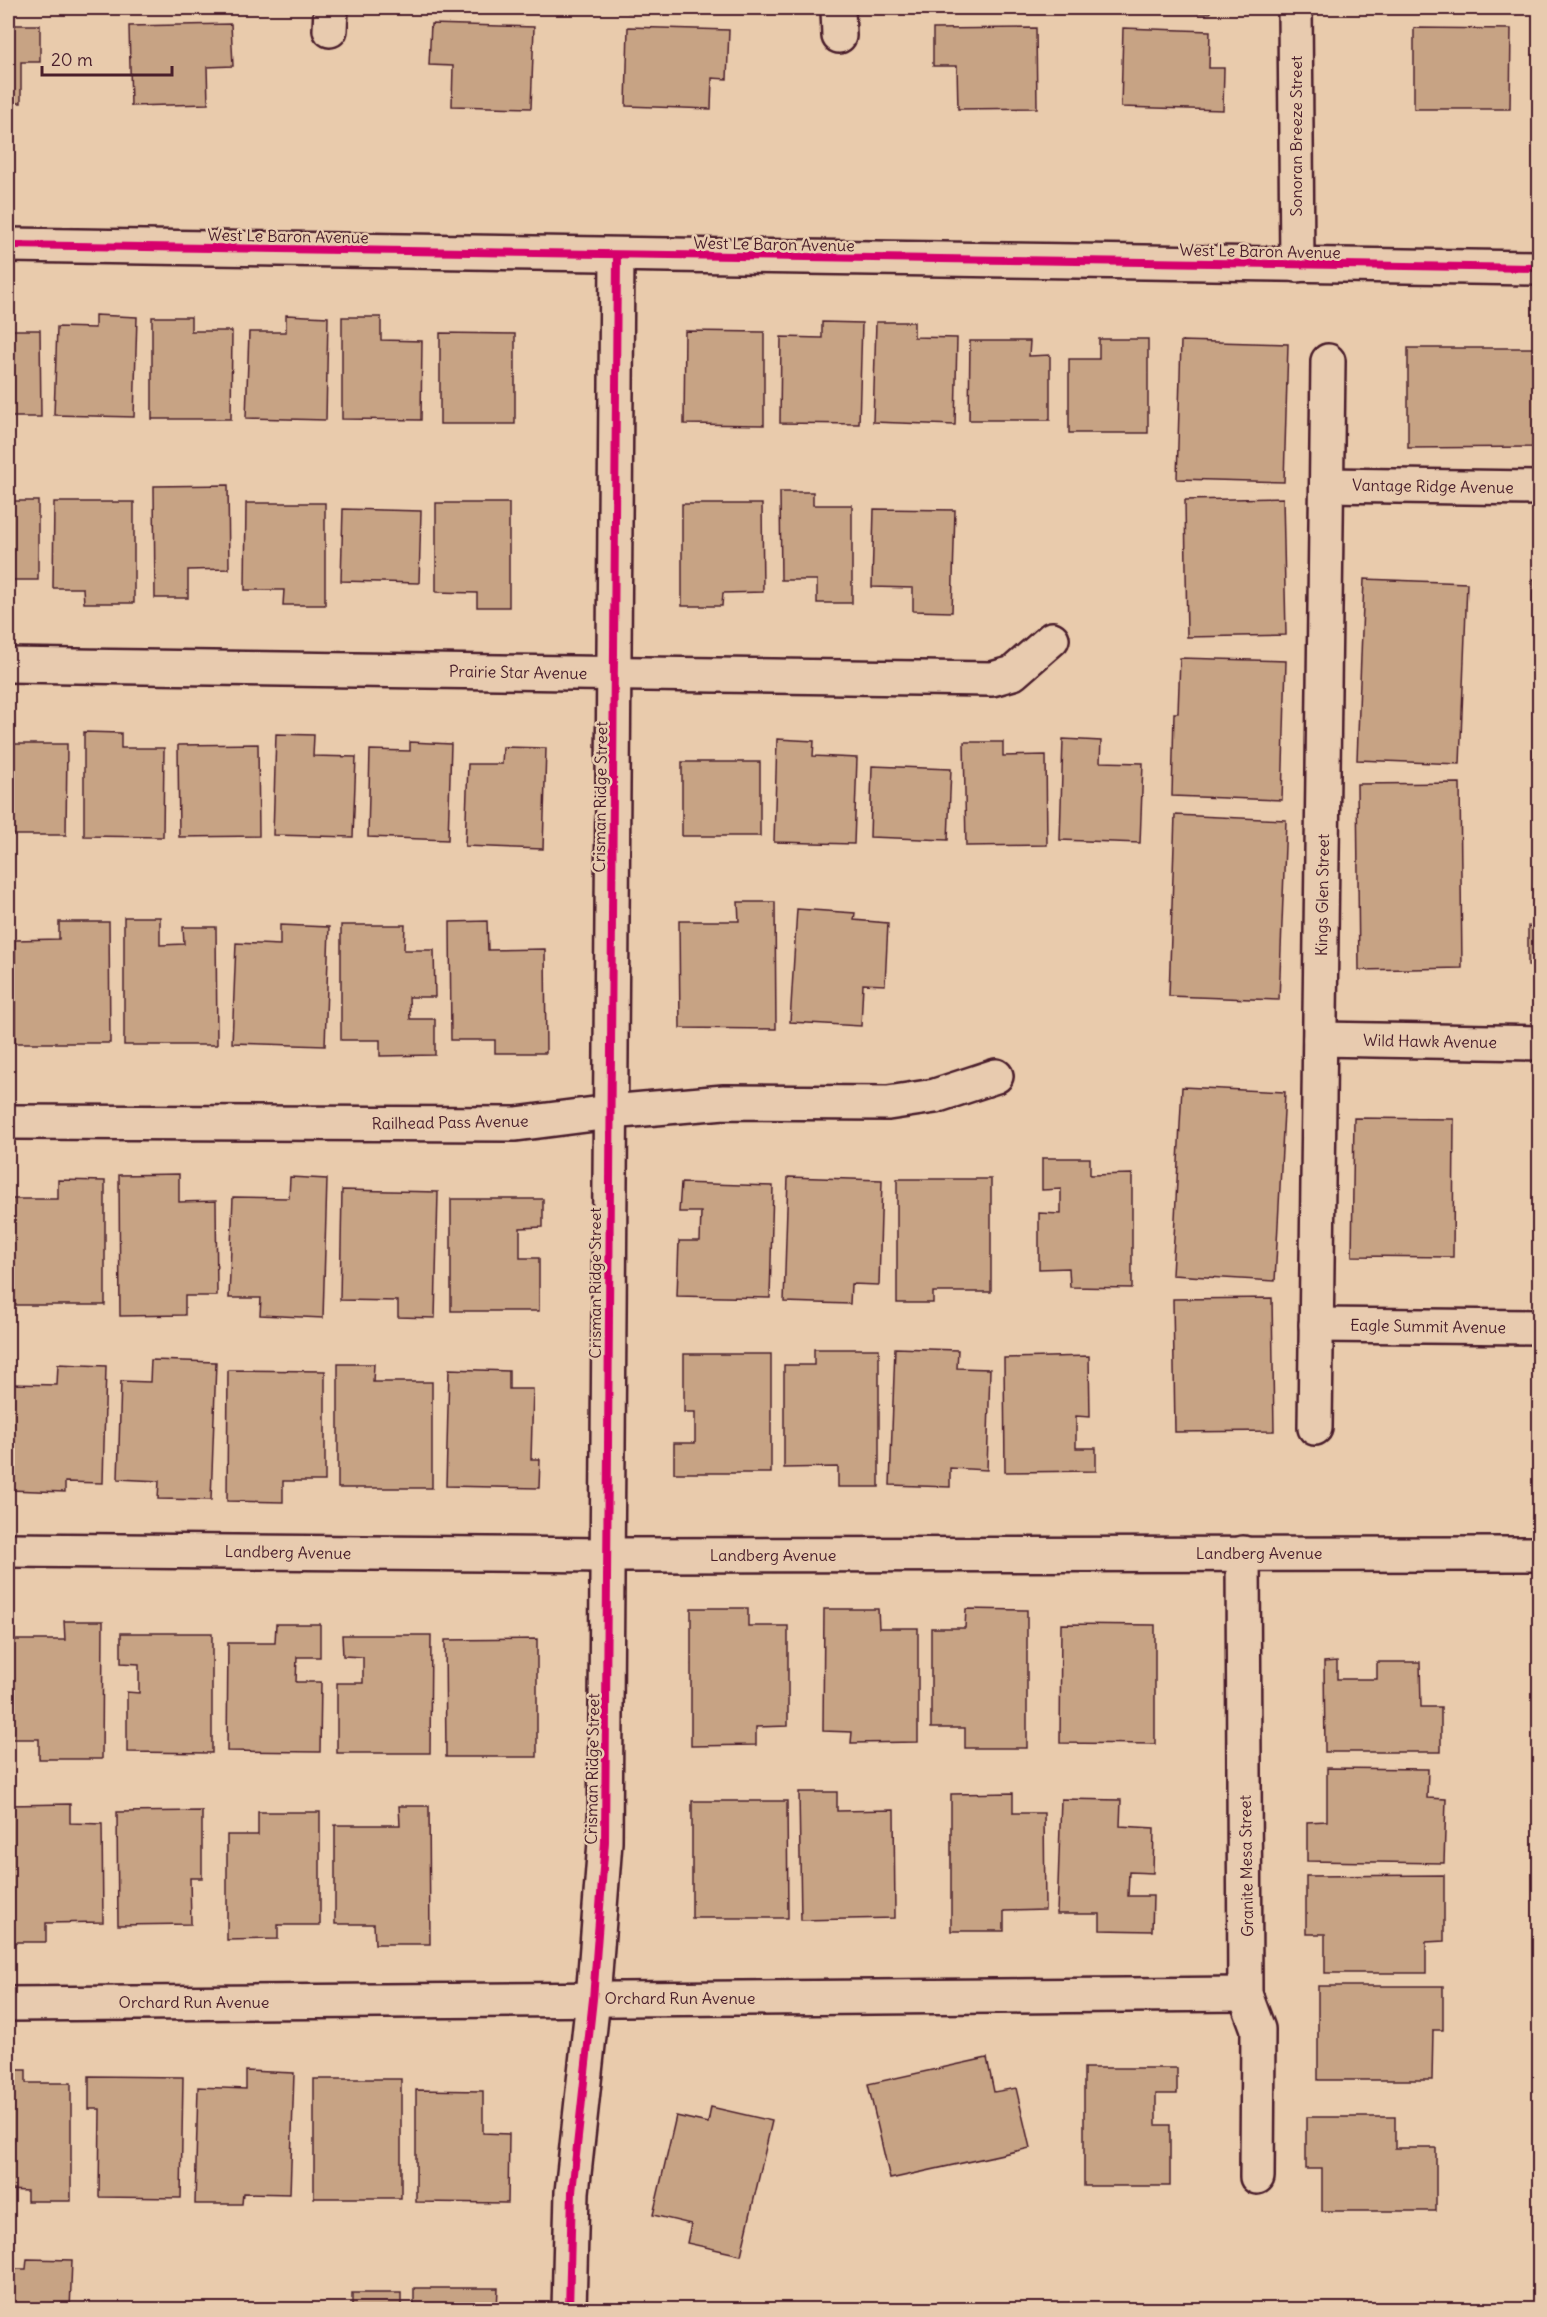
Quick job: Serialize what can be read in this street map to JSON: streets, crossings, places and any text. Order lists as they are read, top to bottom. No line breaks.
{"streets":{"street":["Sonoran Breeze Street","West Le Baron Avenue","Vantage Ridge Avenue","Prairie Star Avenue","Crisman Ridge Street","Kings Glen Street","Wild Hawk Avenue","Railhead Pass Avenue","Eagle Summit Avenue","Landberg Avenue","Granite Mesa Street","Orchard Run Avenue"]},"crossings":[["Sonoran Breeze Street","West Le Baron Avenue"],["West Le Baron Avenue","Crisman Ridge Street"],["Vantage Ridge Avenue","Kings Glen Street"],["Prairie Star Avenue","Crisman Ridge Street"],["Crisman Ridge Street","Railhead Pass Avenue"],["Crisman Ridge Street","Landberg Avenue"],["Crisman Ridge Street","Orchard Run Avenue"],["Kings Glen Street","Wild Hawk Avenue"],["Kings Glen Street","Eagle Summit Avenue"],["Landberg Avenue","Granite Mesa Street"],["Granite Mesa Street","Orchard Run Avenue"]],"scale_bar":"20 m"}
